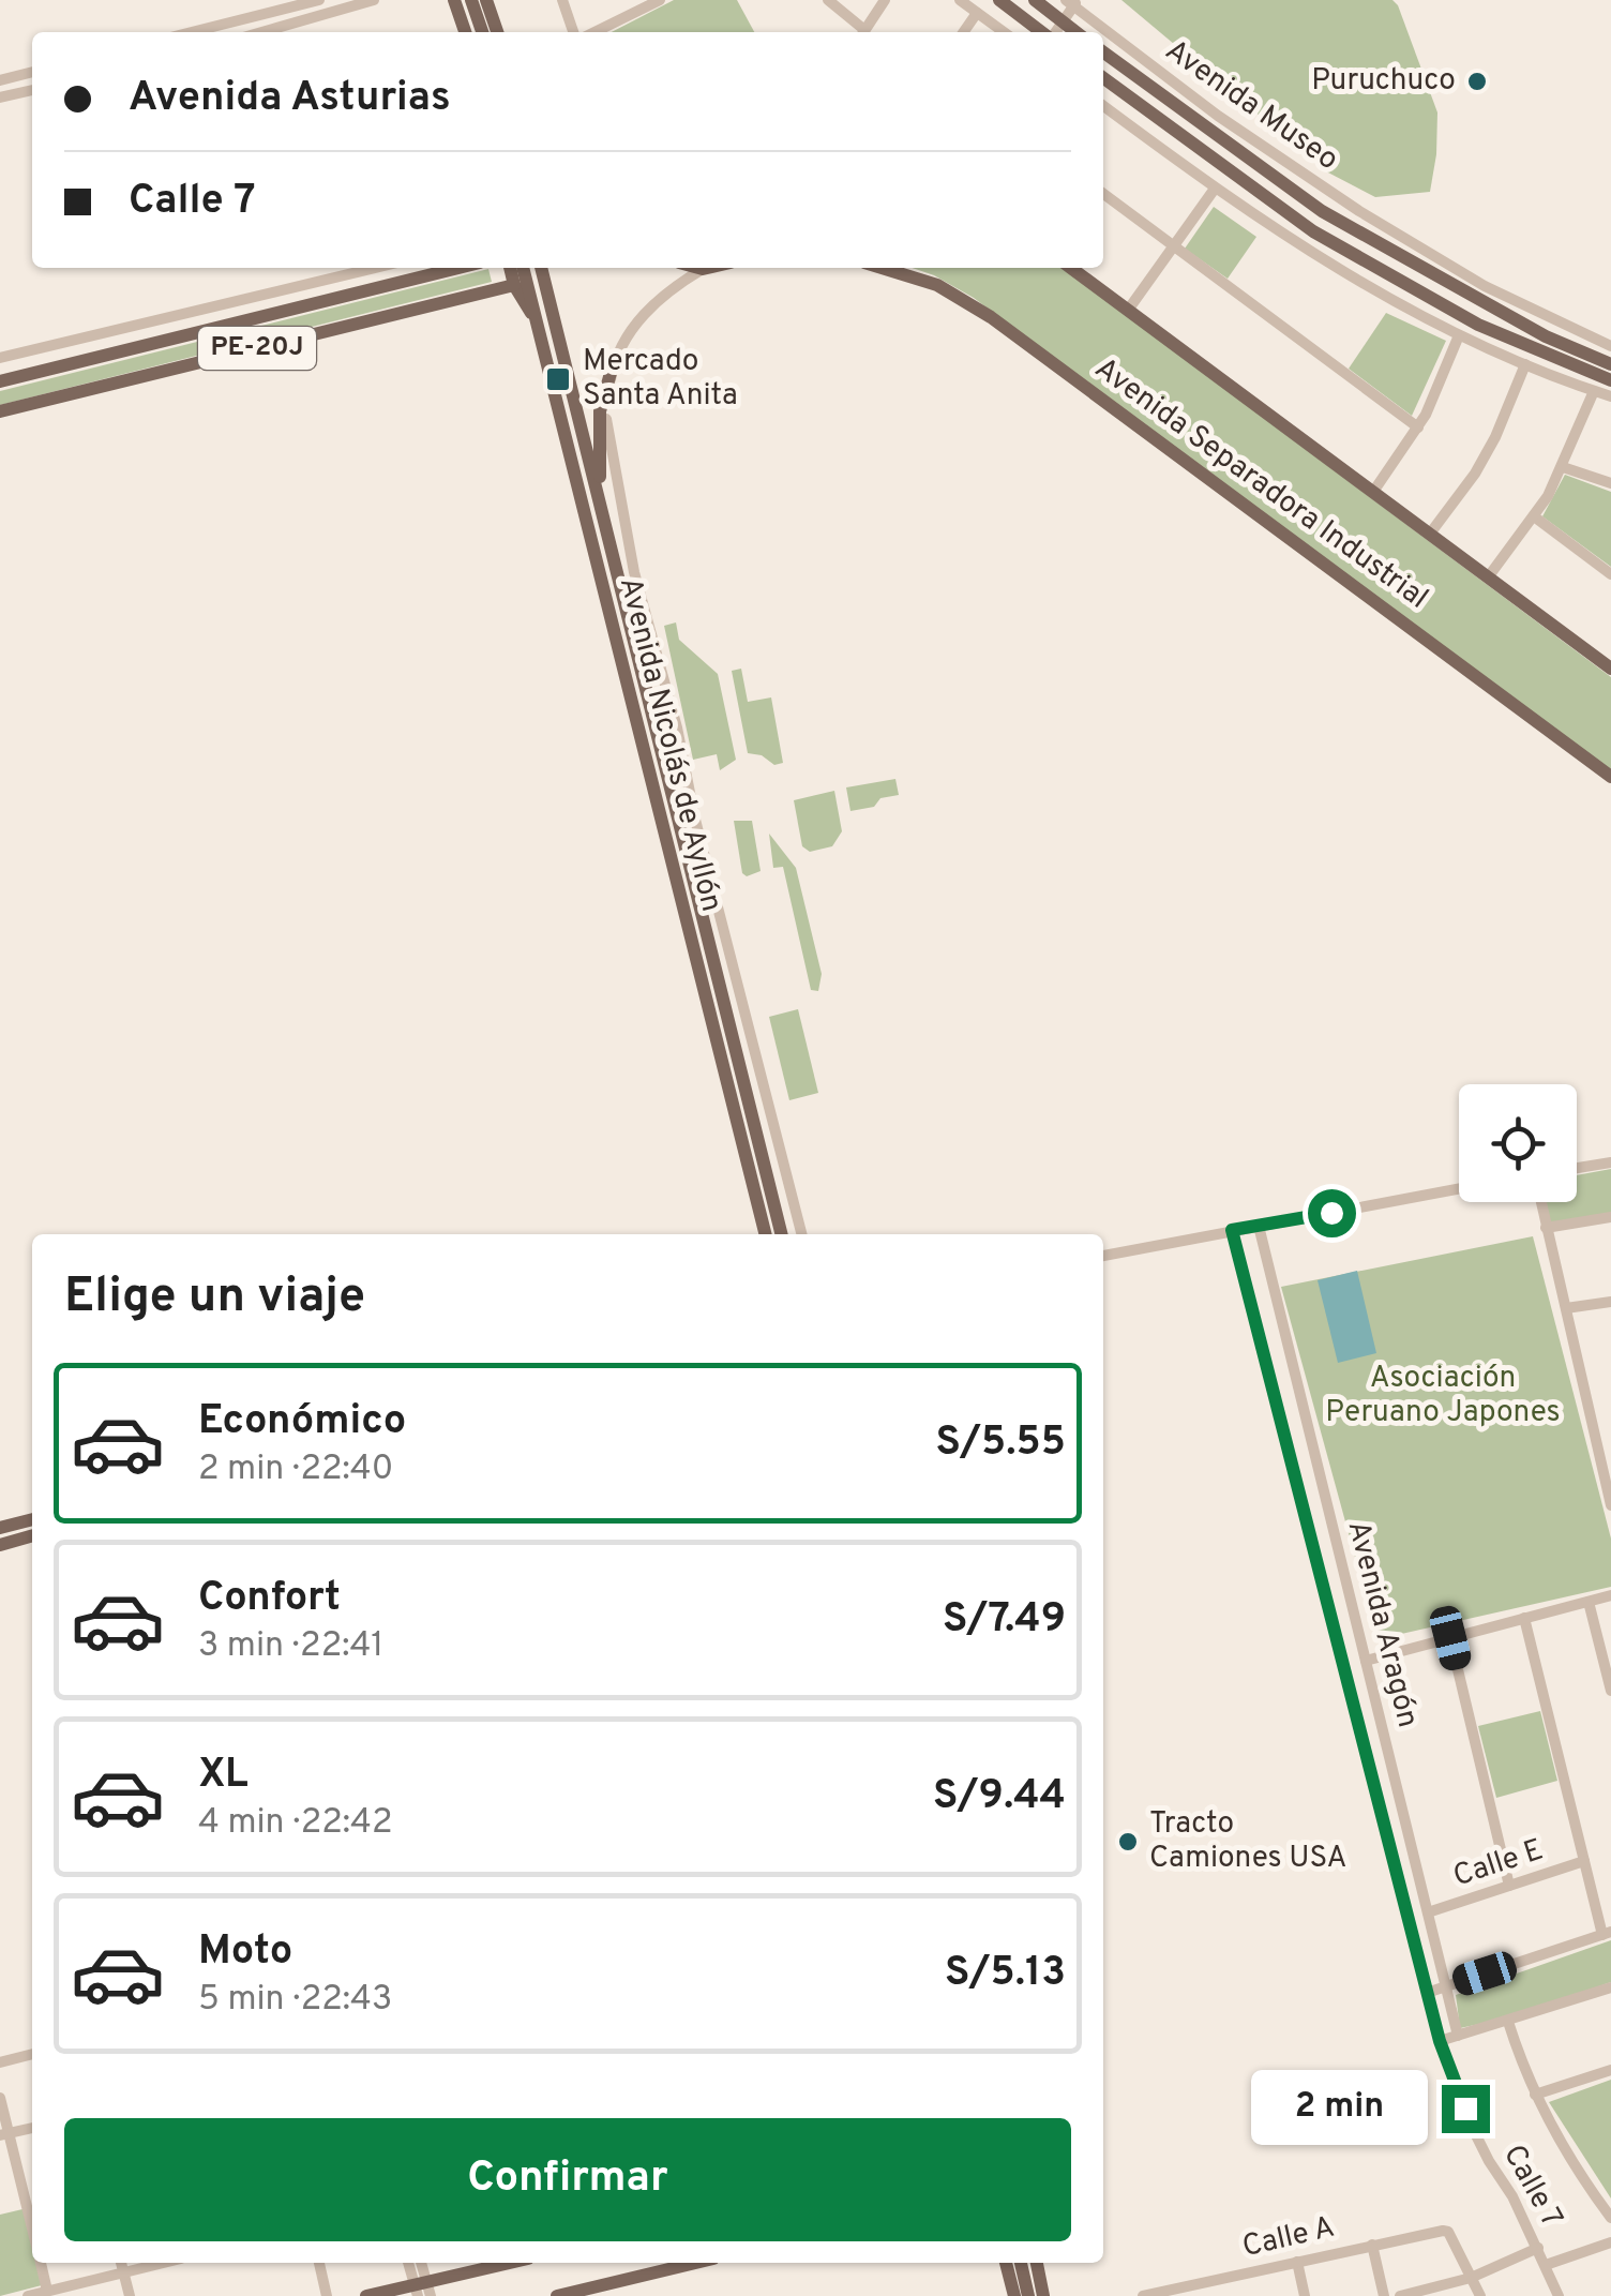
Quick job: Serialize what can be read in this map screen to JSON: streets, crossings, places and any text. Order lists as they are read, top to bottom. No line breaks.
{"streets":{"main road":["PE-20J","Avenida Separadora Industrial","Avenida Nicolás de Ayllón"],"street":["Avenida Museo","Avenida Aragón","Calle E","Calle 7","Calle A"]},"crossings":[["Avenida Aragón","Calle E"],["Avenida Aragón","Calle 7"]],"parks":["Asociación Peruano Japones"],"places":{"other":["Puruchuco","Tracto Camiones USA"],"transit":["Mercado Santa Anita"]},"page":{"banner":["Avenida Asturias","Calle 7"],"heading":"Elige un viaje","list":[{"name":"Económico","note":"2 min · 22:40","value":"S/5.55"},{"name":"Confort","note":"3 min · 22:41","value":"S/7.49"},{"name":"XL","note":"4 min · 22:42","value":"S/9.44"},{"name":"Moto","note":"5 min · 22:43","value":"S/5.13"}],"bubble":"2 min","buttons":"Confirmar"}}
